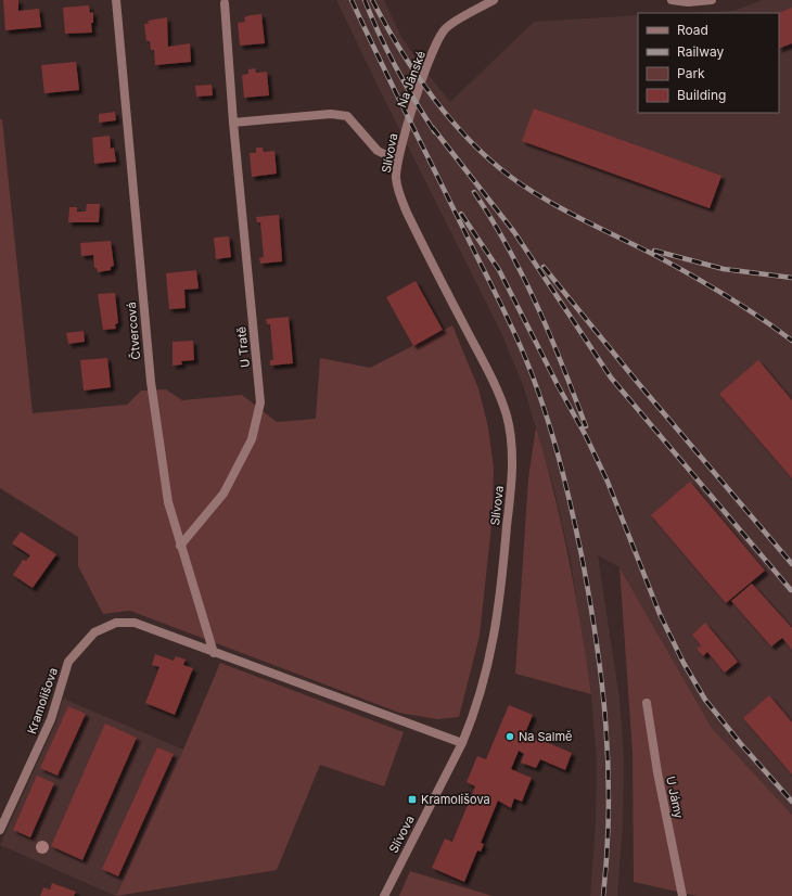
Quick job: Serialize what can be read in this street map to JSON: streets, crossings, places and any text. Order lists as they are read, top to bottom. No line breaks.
{"streets":{"street":["Na Jánské","Slívova","Čtvercová","U Tratě","Kramolišova","U Jámy"]},"crossings":[["Na Jánské","Slívova"],["Slívova","Kramolišova"],["Čtvercová","U Tratě"],["Čtvercová","Kramolišova"]],"places":{"other":["Na Salmě"],"transit":["Kramolišova"]},"legend":["Road","Railway","Park","Building"]}
